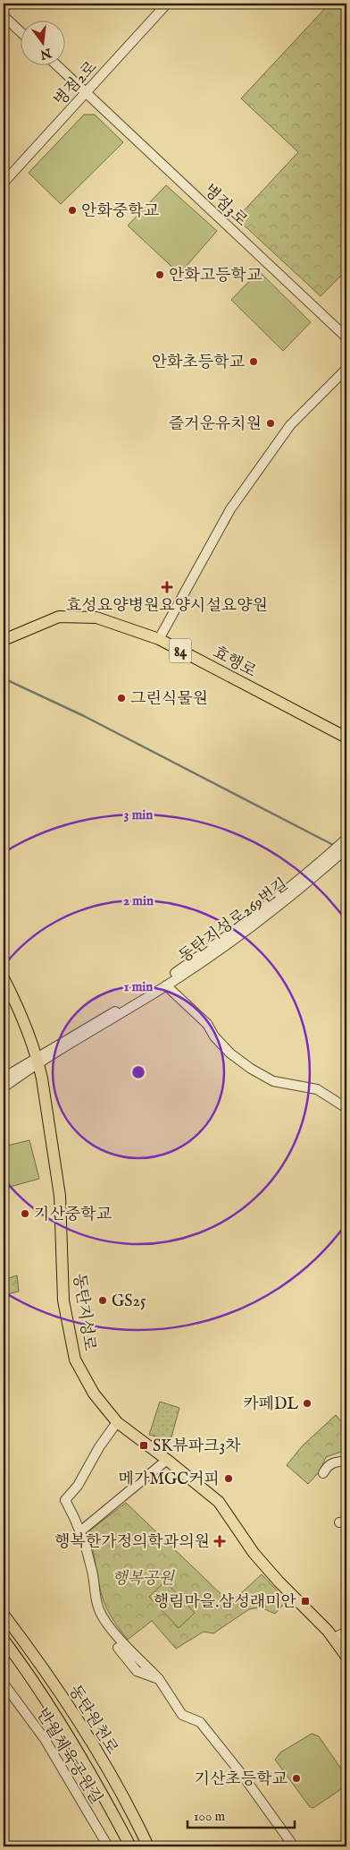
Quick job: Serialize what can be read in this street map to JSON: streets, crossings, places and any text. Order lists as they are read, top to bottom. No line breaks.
{"streets":{"main road":["84","효행로","동탄지성로","동탄원천로"],"street":["병점2로","병점3로","동탄지성로269번길","반월체육공원길"]},"crossings":[["병점2로","병점3로"],["동탄지성로269번길","동탄지성로"]],"parks":["행복공원"],"places":{"other":["안화중학교","안화고등학교","안화초등학교","즐거운유치원","그린식물원","기산중학교","GS25","카페DL","메가MGC커피","기산초등학교"],"health":["효성요양병원요양시설요양원","행복한가정의학과의원"],"transit":["SK뷰파크3차","행림마을.삼성래미안"]},"scale_bar":"100 m","north":"bottom","rings":["3 min","2 min","1 min"]}
